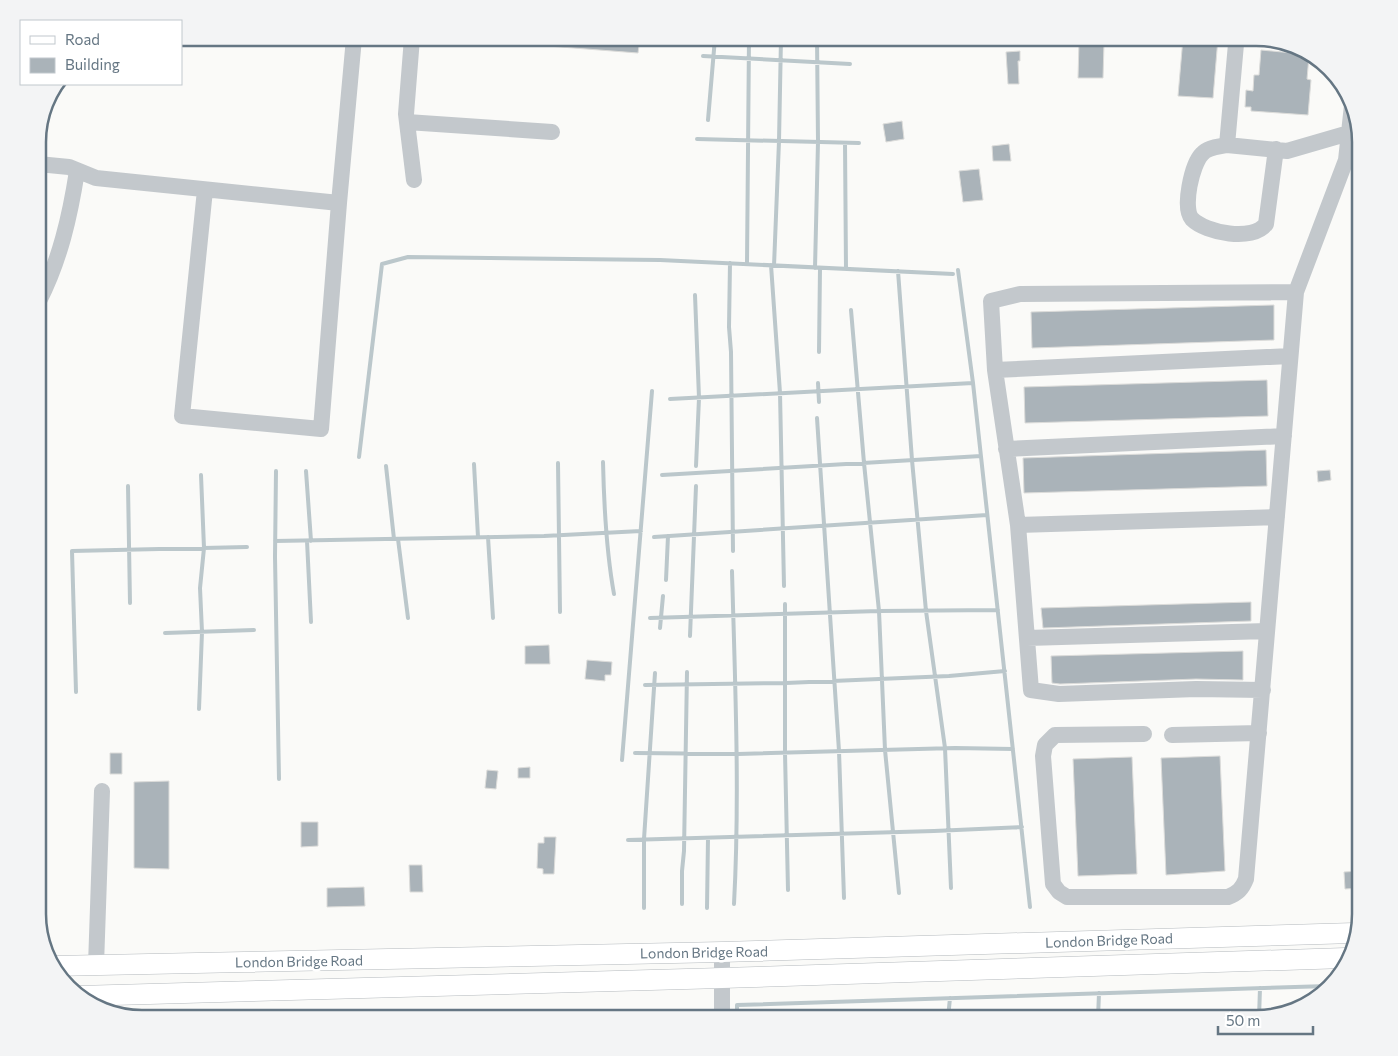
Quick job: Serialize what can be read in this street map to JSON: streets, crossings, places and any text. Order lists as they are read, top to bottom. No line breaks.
{"streets":{"main road":["London Bridge Road"]},"legend":["Road","Building"],"scale_bar":"50 m"}
